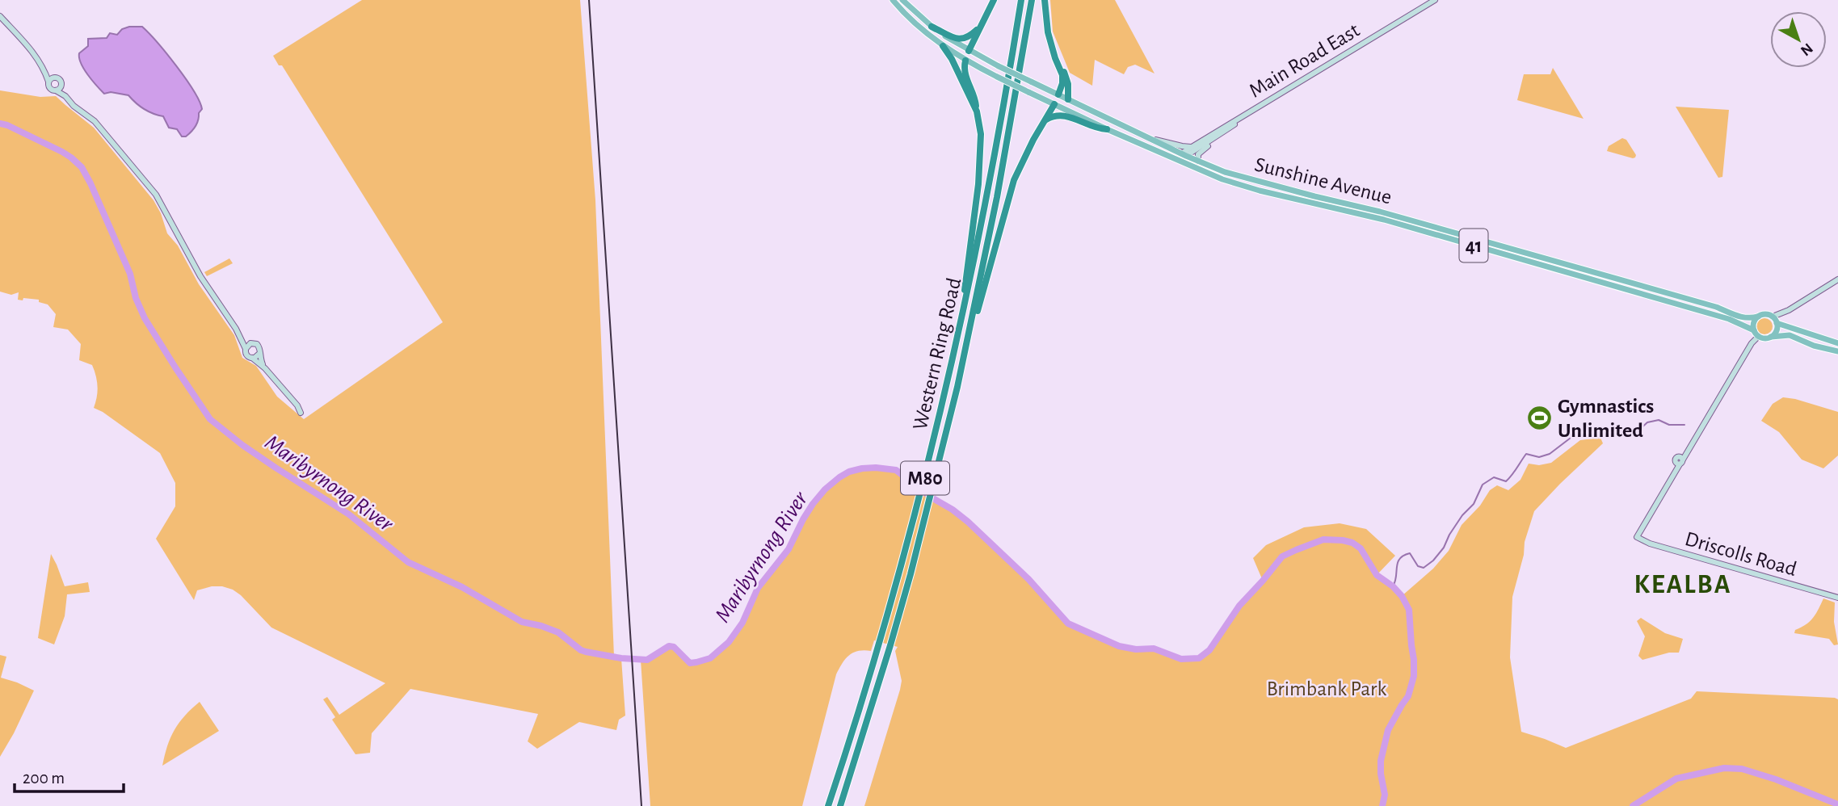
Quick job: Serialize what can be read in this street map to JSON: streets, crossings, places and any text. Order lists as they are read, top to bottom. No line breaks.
{"streets":{"highway":["Western Ring Road","M80"],"main road":["Main Road East","Sunshine Avenue","41"],"street":["Driscolls Road"]},"crossings":[["Main Road East","Sunshine Avenue"],["Sunshine Avenue","41"],["Sunshine Avenue","Driscolls Road"],["41","Driscolls Road"]],"districts":["KEALBA"],"water":["Maribyrnong River"],"parks":["Brimbank Park"],"places":{"sports":["Gymnastics Unlimited"]},"scale_bar":"200 m","north":"bottom right"}
